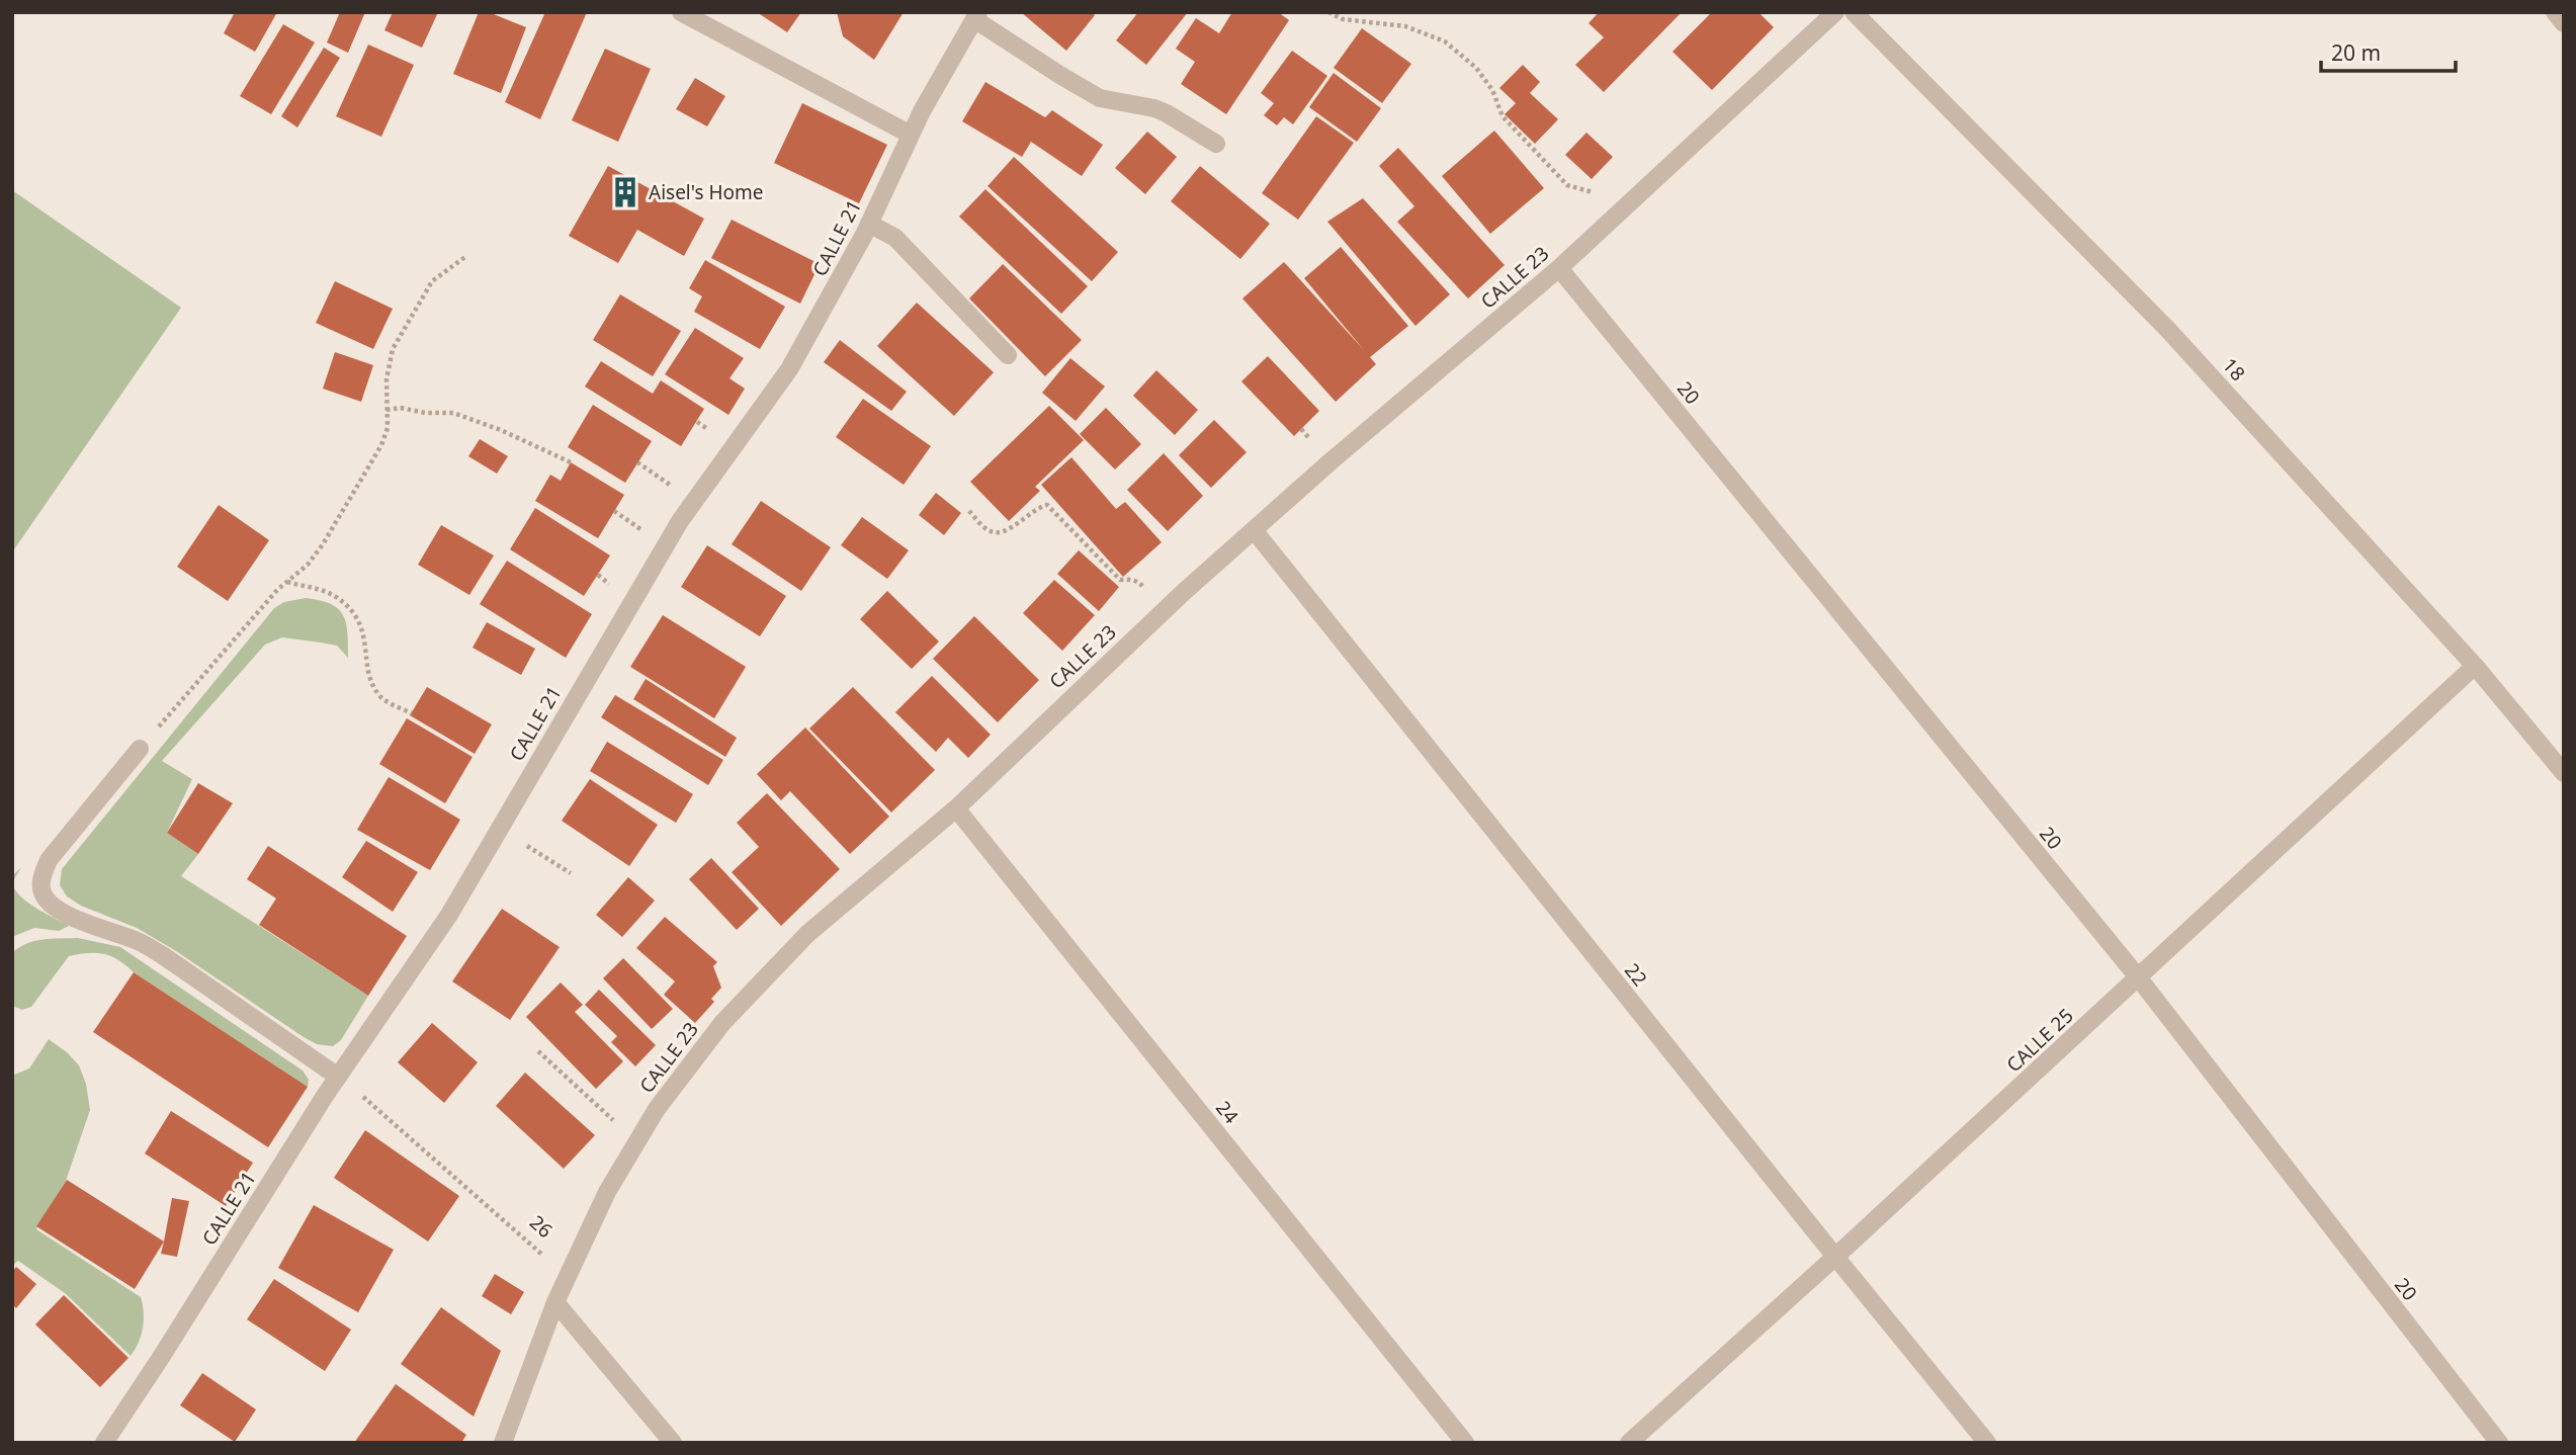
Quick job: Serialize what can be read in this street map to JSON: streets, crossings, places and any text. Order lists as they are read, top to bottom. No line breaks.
{"streets":{"street":["CALLE 21","CALLE 23","18","20","22","CALLE 25","24"],"path":["26"]},"crossings":[["CALLE 21","26"],["CALLE 23","20"],["CALLE 23","22"],["CALLE 23","24"],["CALLE 23","26"],["18","CALLE 25"],["20","CALLE 25"],["22","CALLE 25"]],"places":{"building":["Aisel's Home"]},"scale_bar":"20 m"}
